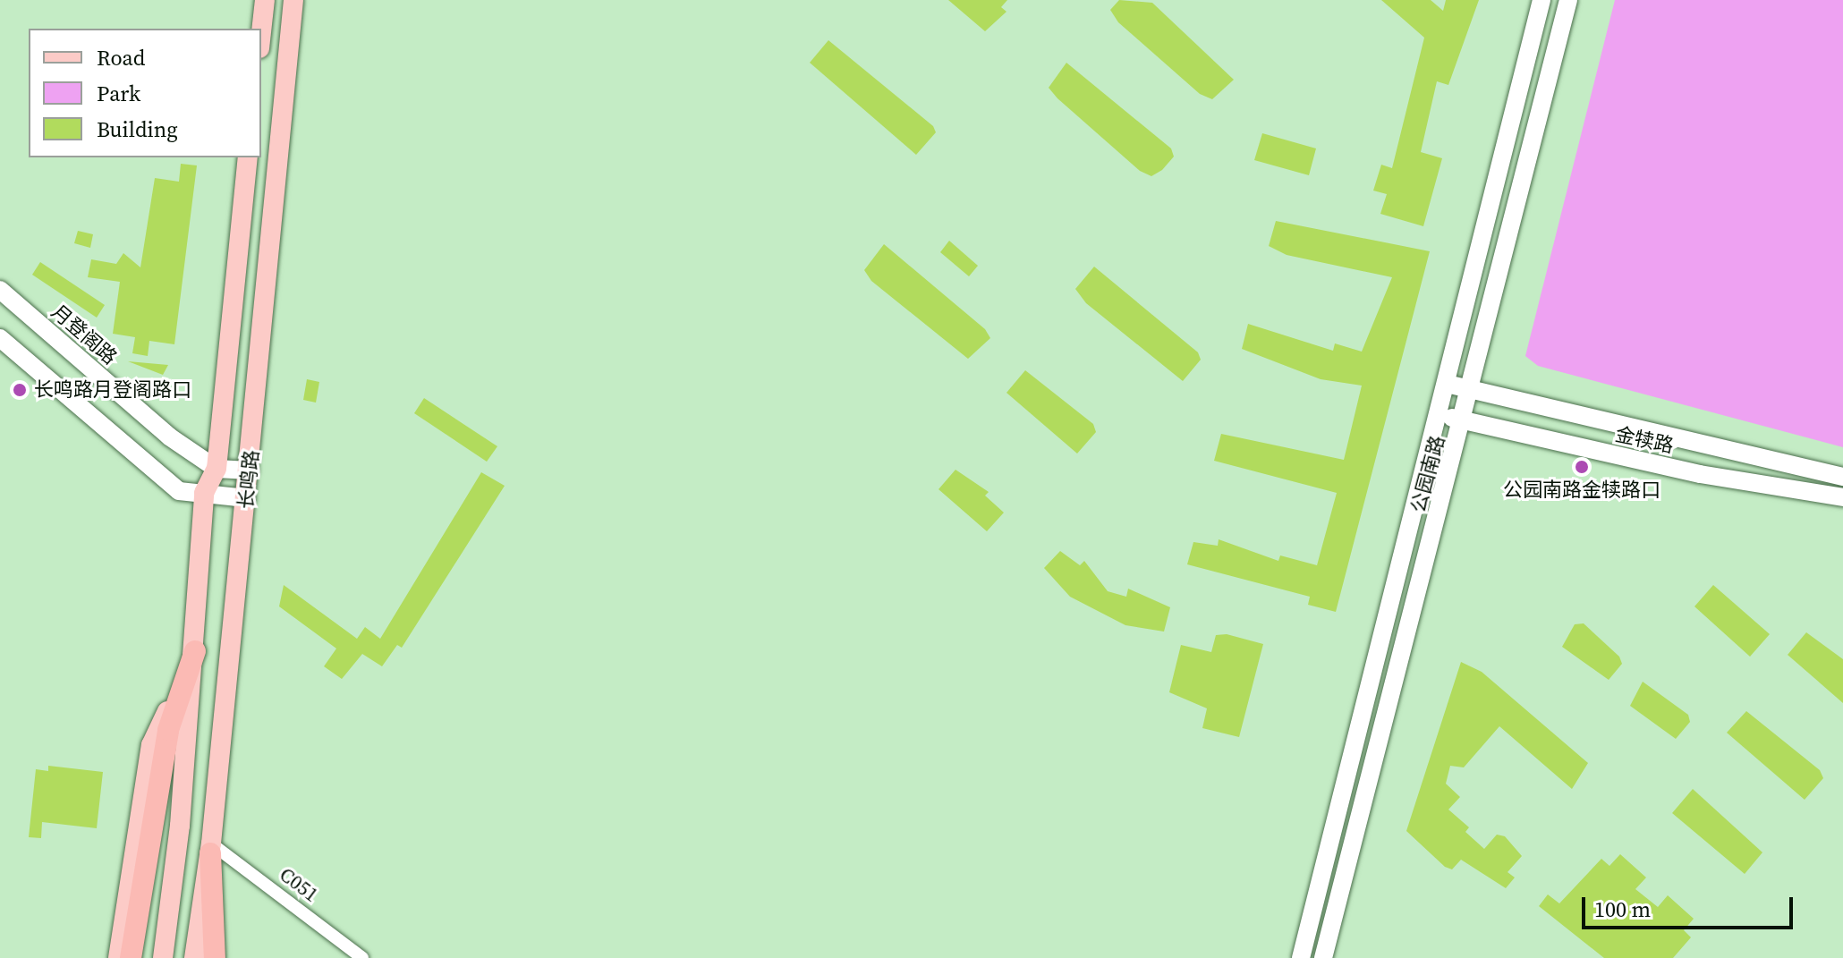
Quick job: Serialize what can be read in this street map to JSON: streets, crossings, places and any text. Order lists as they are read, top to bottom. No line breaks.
{"streets":{"main road":["月登阁路","金犊路","公园南路","长鸣路"],"street":["C051"]},"crossings":[["月登阁路","长鸣路"],["金犊路","公园南路"],["长鸣路","C051"]],"places":["长鸣路月登阁路口","公园南路金犊路口"],"legend":["Road","Park","Building"],"scale_bar":"100 m"}
